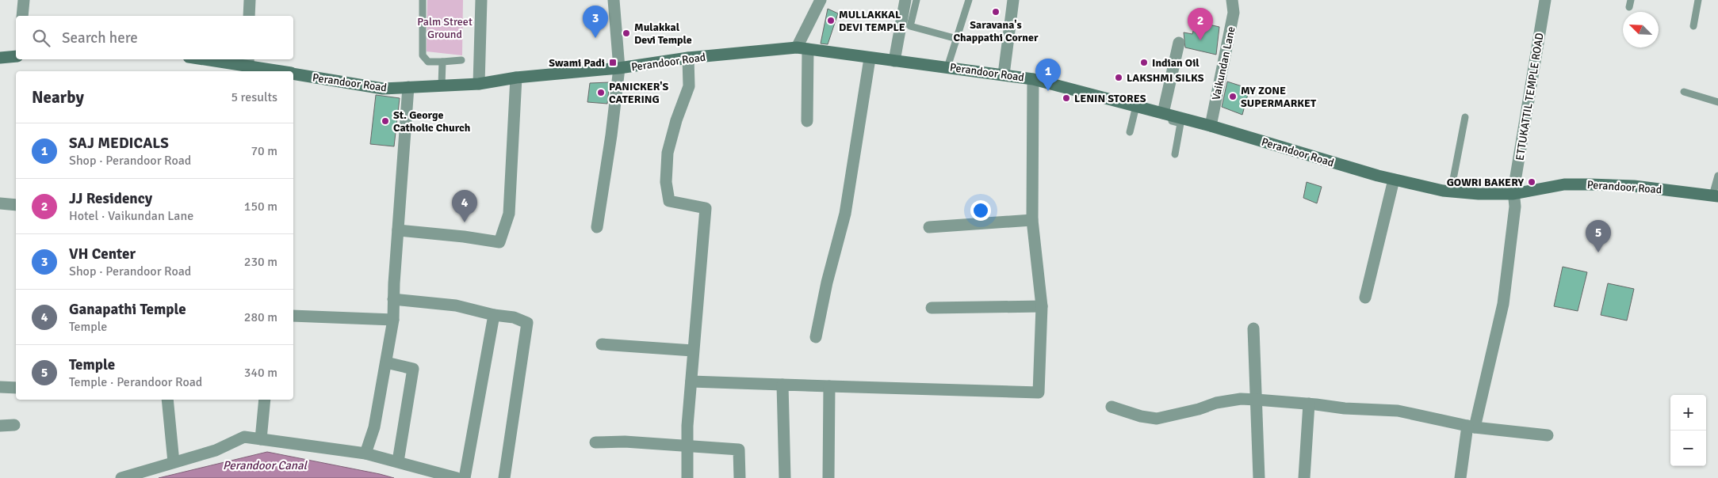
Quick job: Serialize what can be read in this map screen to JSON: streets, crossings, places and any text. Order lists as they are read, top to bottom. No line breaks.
{"streets":{"main road":["Perandoor Road"],"street":["Vaikundan Lane","ETTUKATTIL TEMPLE ROAD"]},"crossings":[["Perandoor Road","Vaikundan Lane"],["Perandoor Road","ETTUKATTIL TEMPLE ROAD"]],"water":["Perandoor Canal"],"parks":["Palm Street Ground"],"places":{"other":["Saravana's Chappathi Corner","MULLAKKAL DEVI TEMPLE","Mulakkal Devi Temple","Indian Oil","LAKSHMI SILKS","PANICKER'S CATERING","MY ZONE SUPERMARKET","LENIN STORES","St. George Catholic Church","GOWRI BAKERY"],"transit":["Swami Padi"]},"north":"top left","page":{"pins":["3","2","1","4","5"],"search":"Search here","heading":["Nearby","5 results"],"list":[{"mark":"1","name":"SAJ MEDICALS","note":"Shop · Perandoor Road","value":"70 m"},{"mark":"2","name":"JJ Residency","note":"Hotel · Vaikundan Lane","value":"150 m"},{"mark":"3","name":"VH Center","note":"Shop · Perandoor Road","value":"230 m"},{"mark":"4","name":"Ganapathi Temple","note":"Temple","value":"280 m"},{"mark":"5","name":"Temple","note":"Temple · Perandoor Road","value":"340 m"}],"map_buttons":["+","−"]}}
